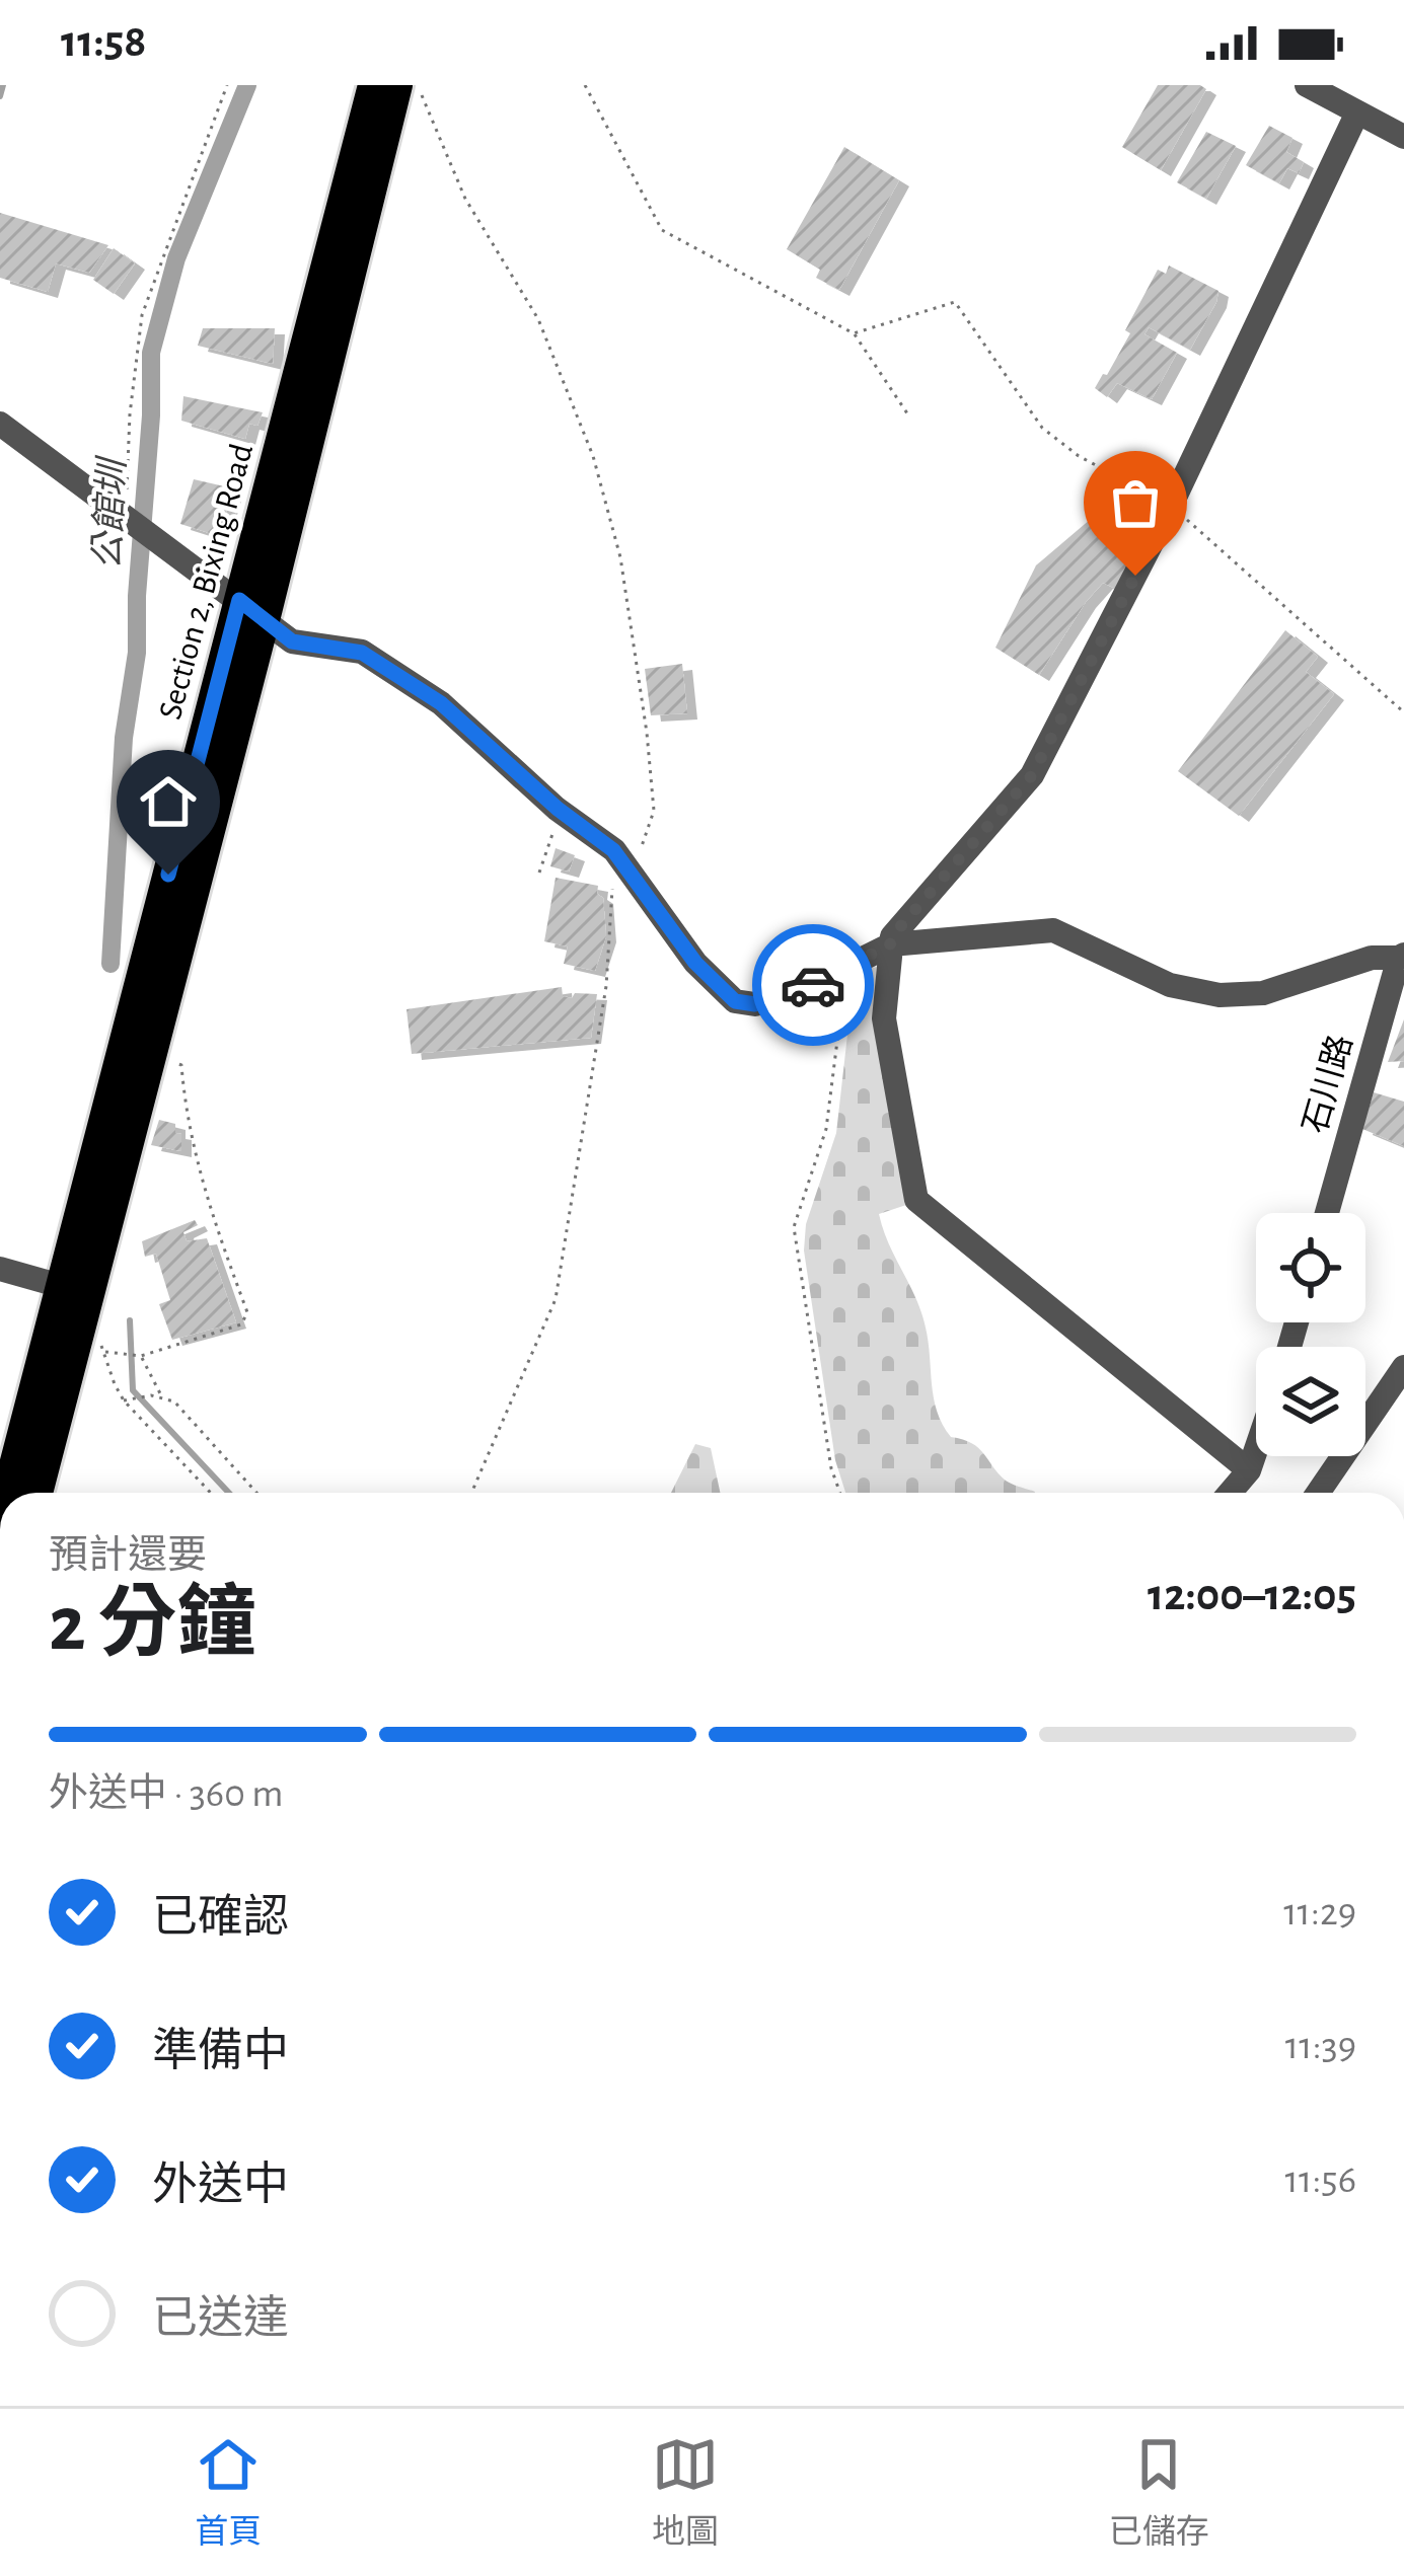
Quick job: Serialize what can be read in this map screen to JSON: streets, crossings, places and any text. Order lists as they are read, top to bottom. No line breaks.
{"streets":{"main road":["Section 2, Bixing Road"],"street":["石川路"]},"water":["公館圳"],"page":{"status":"11:58","heading":["2 分鐘","預計還要","12:00–12:05"],"bar":"外送中 · 360 m","list":[["已確認","11:29"],["準備中","11:39"],["外送中","11:56"],"已送達"],"tabs":["首頁","地圖","已儲存"]}}
